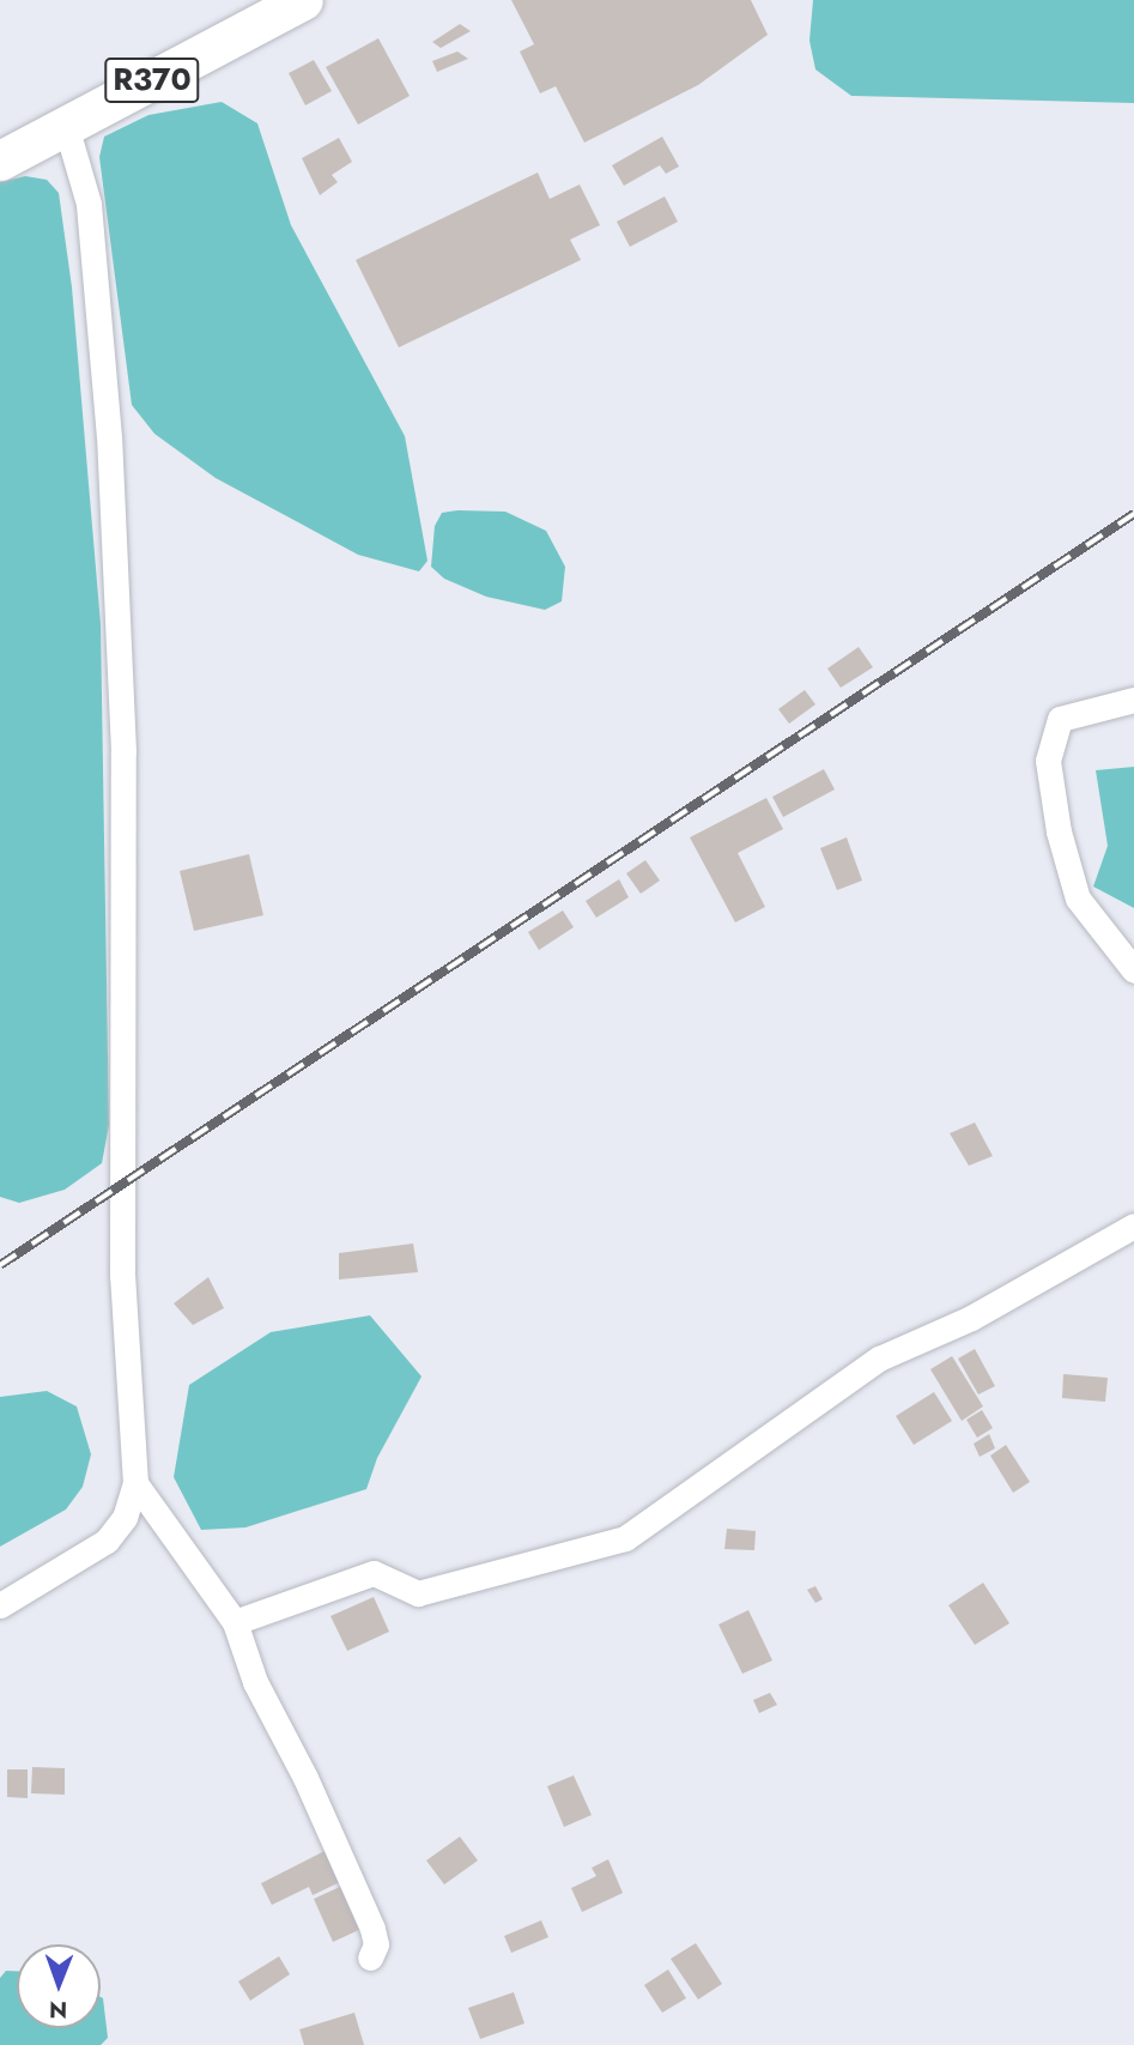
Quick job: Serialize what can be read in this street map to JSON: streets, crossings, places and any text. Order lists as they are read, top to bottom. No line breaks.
{"streets":{"main road":["R370"]},"north":"bottom"}
